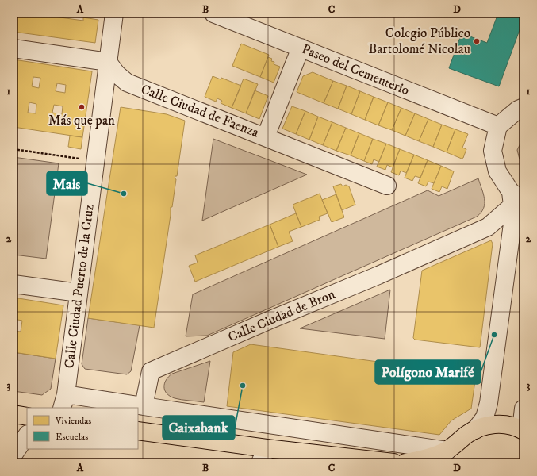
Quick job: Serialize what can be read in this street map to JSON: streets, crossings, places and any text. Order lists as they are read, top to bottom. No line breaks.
{"streets":{"street":["Paseo del Cementerio","Calle Ciudad de Faenza","Calle Ciudad Puerto de la Cruz","Calle Ciudad de Bron"]},"crossings":[["Calle Ciudad de Faenza","Calle Ciudad Puerto de la Cruz"]],"places":["Colegio Público Bartolomé Nicolau","Más que pan","Mais","Polígono Marifé","Caixabank"],"legend":["Viviendas","Escuelas"],"grid":{"columns":["A","B","C","D"],"rows":["1","2","3"]}}
